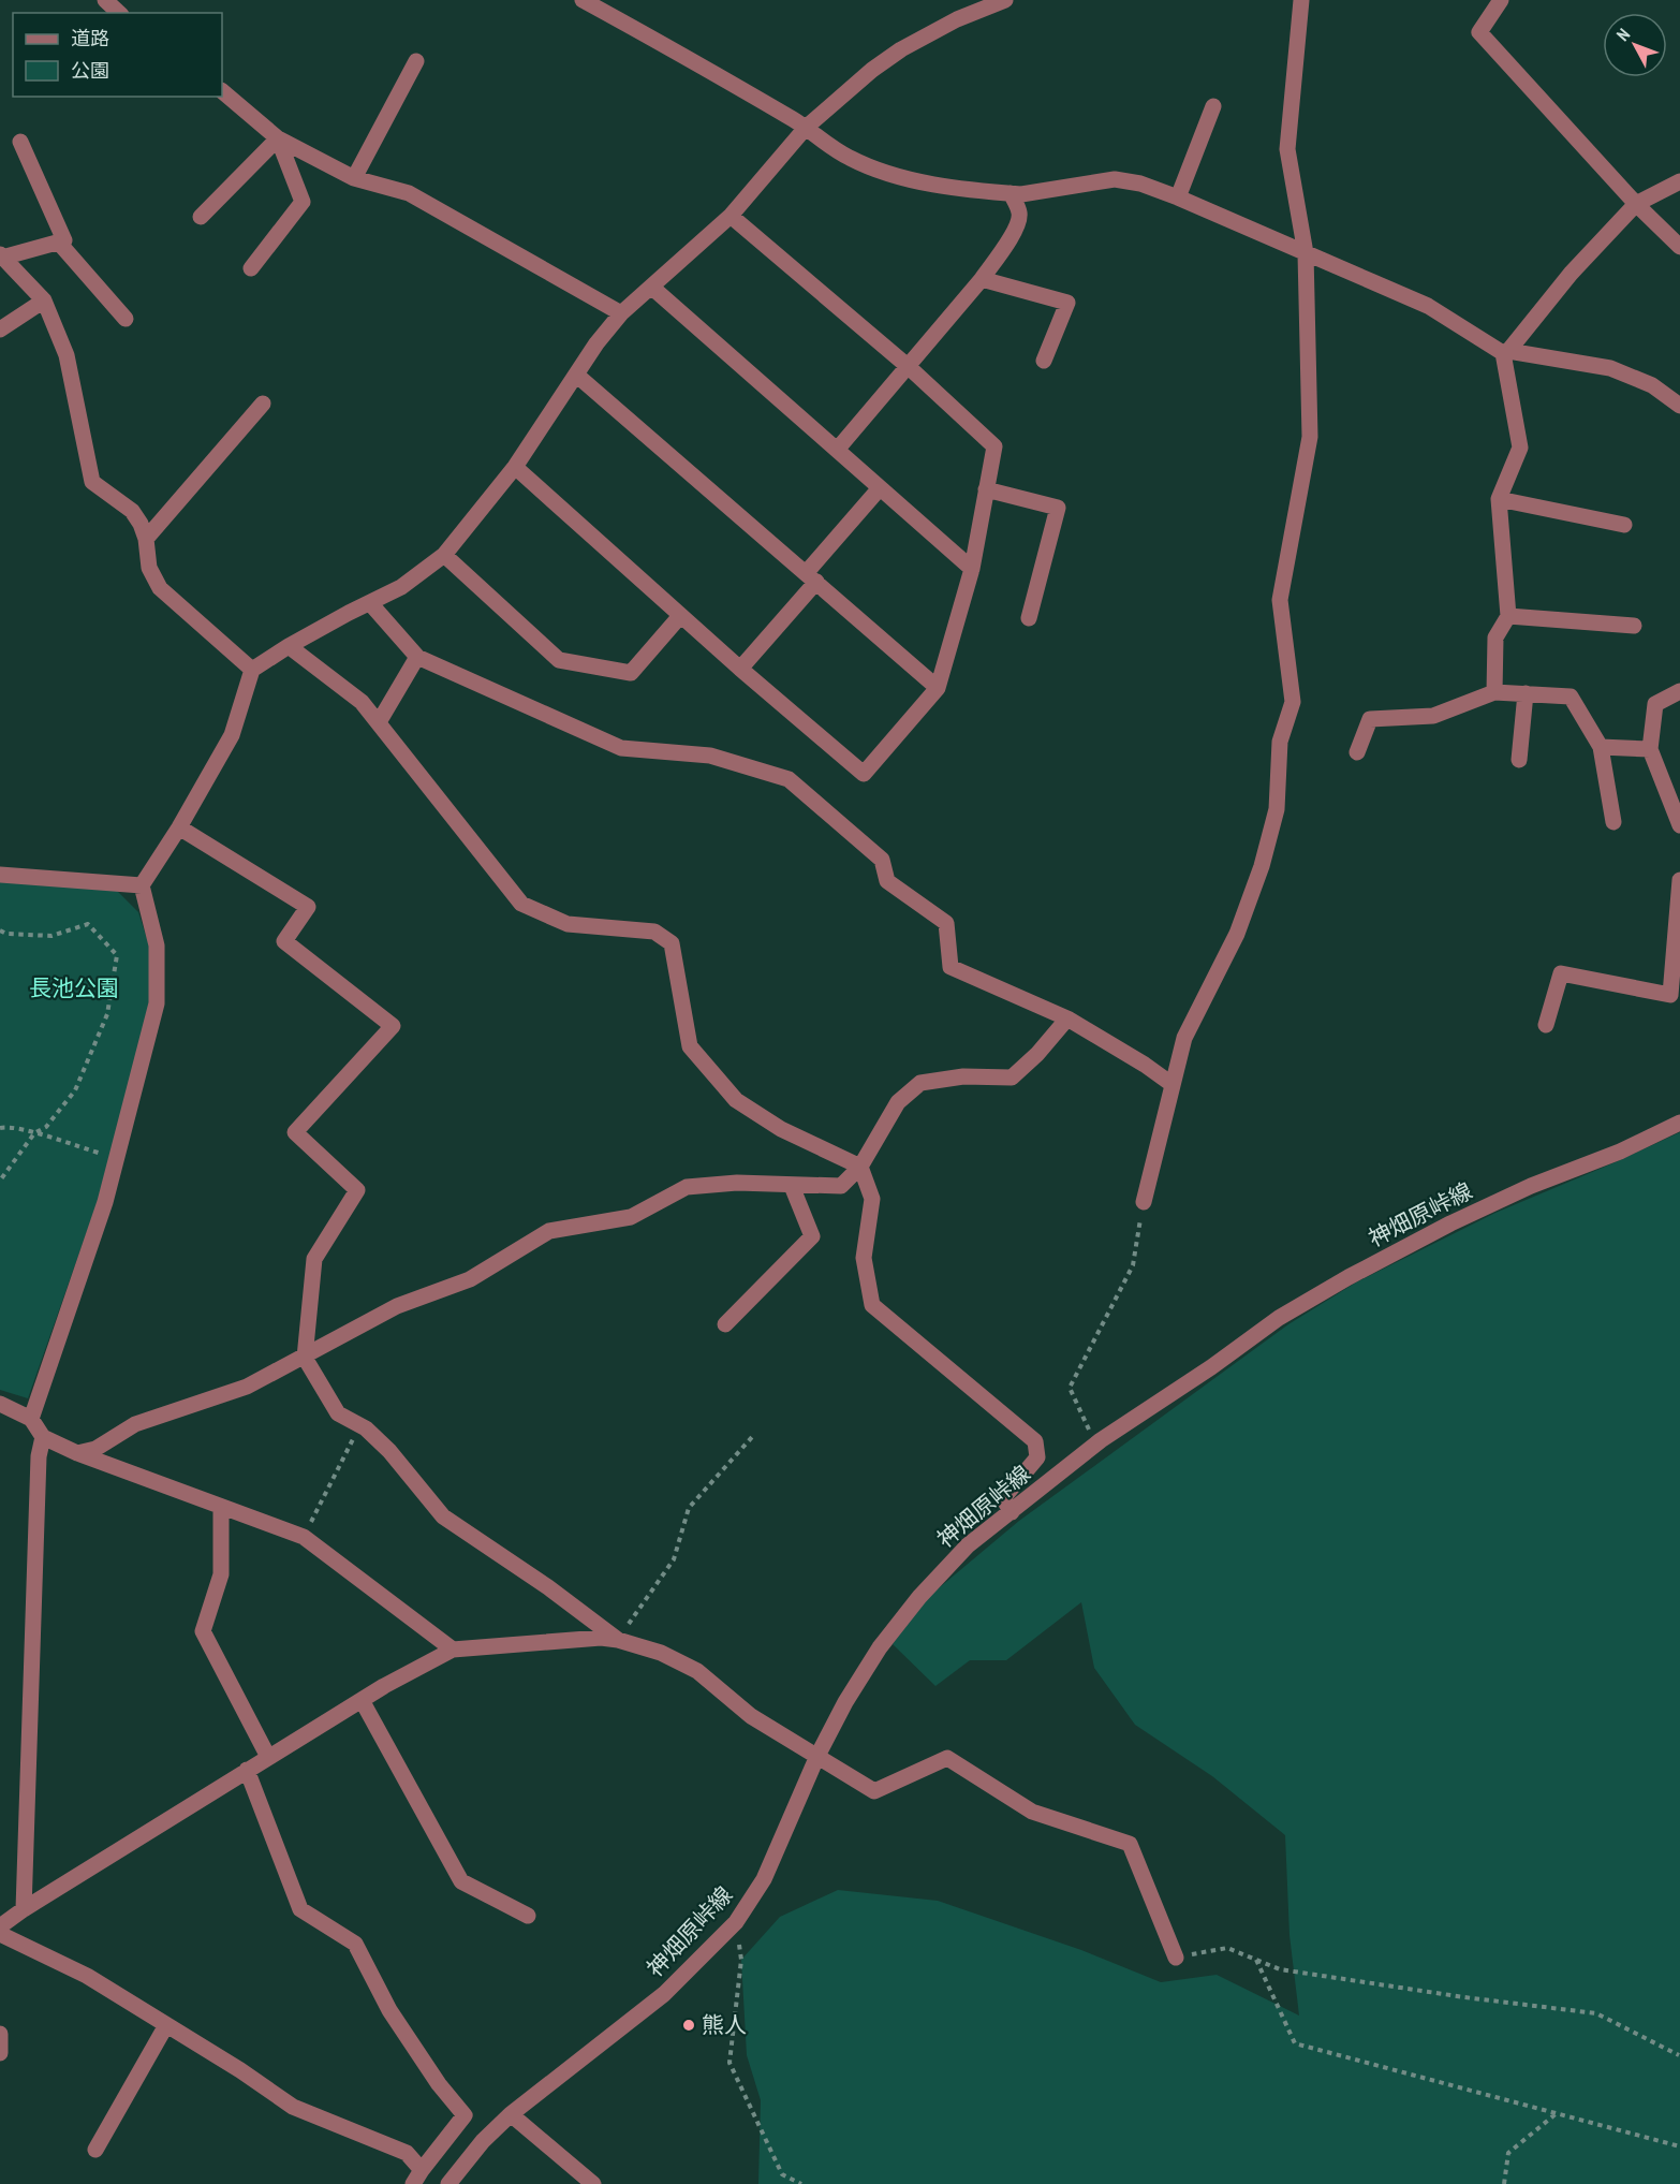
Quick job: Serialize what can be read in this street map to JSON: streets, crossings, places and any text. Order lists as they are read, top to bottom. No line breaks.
{"streets":{"street":["神畑原峠線"]},"parks":["長池公園"],"places":["熊人"],"legend":["道路","公園"],"north":"top left"}
